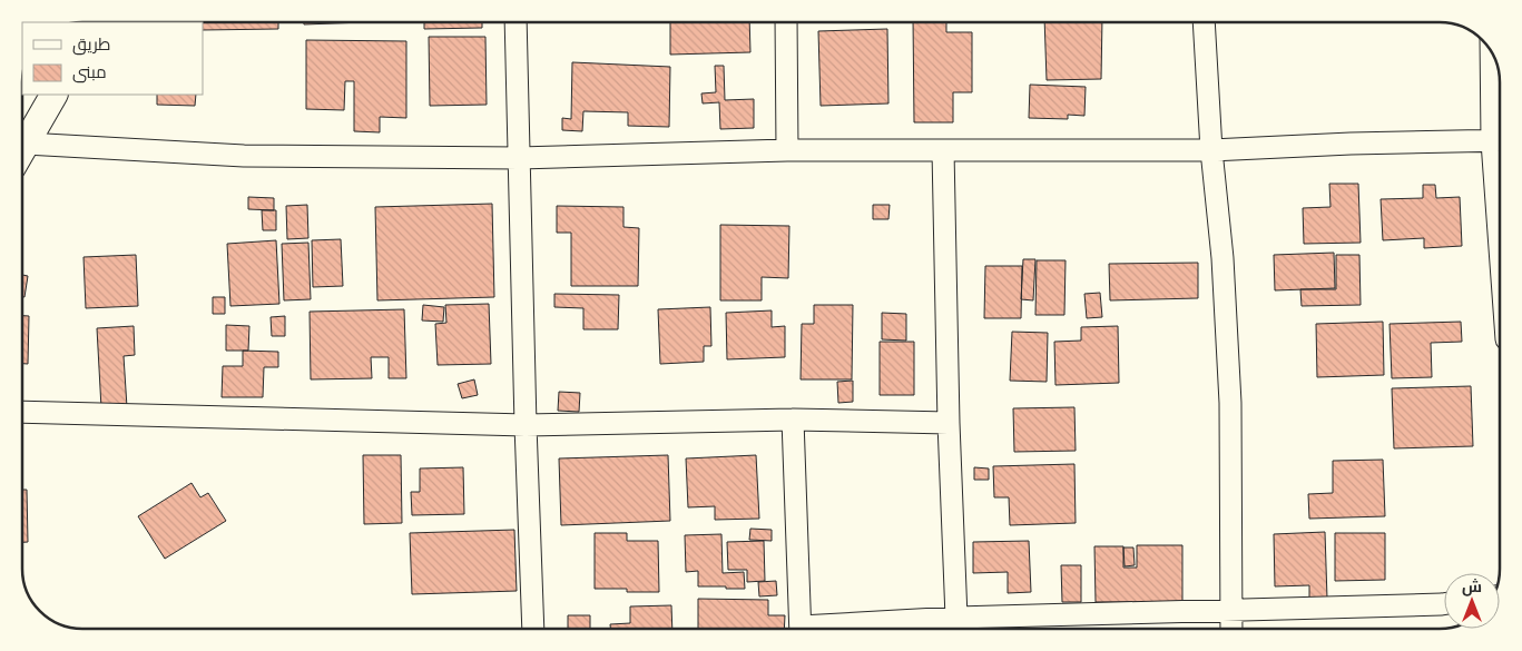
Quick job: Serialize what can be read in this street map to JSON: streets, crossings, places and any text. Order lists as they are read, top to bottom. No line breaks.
{"legend":["طريق","مبنى"],"north":"top"}
